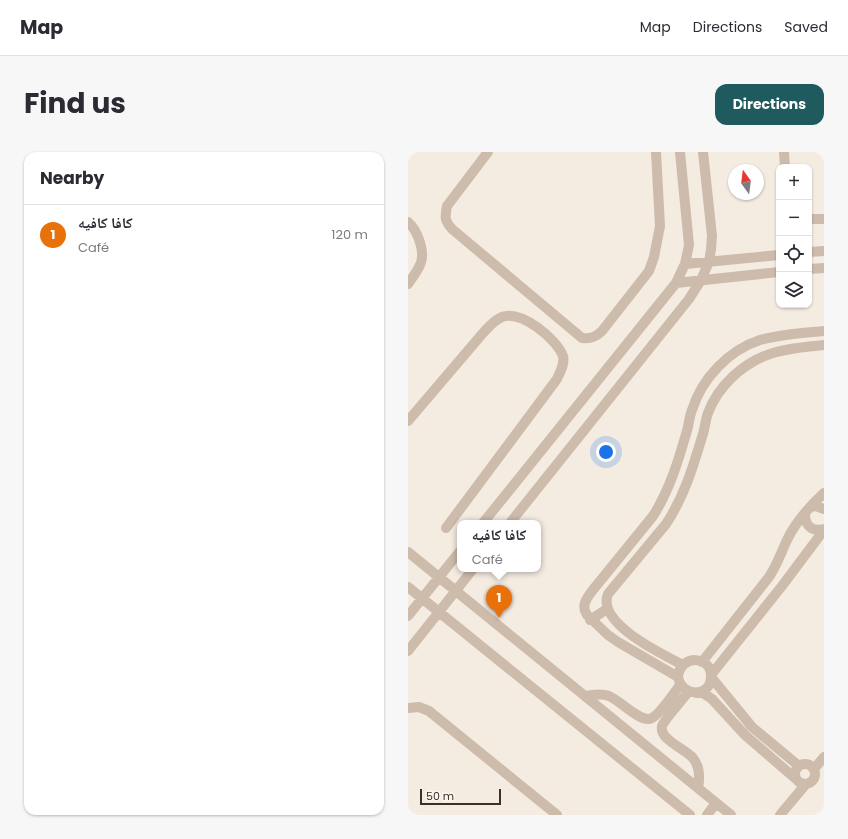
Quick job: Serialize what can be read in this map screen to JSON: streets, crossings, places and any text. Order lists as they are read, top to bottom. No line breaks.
{"scale_bar":"50 m","north":"top","page":{"header":"Map","nav":["Map","Directions","Saved"],"title":"Find us","buttons":"Directions","heading":"Nearby","map_buttons":["+","−"],"list":[{"mark":"1","name":"كافا كافيه","note":"Café","value":"120 m"}],"popup":["كافا كافيه","Café"],"pins":"1","scale":"50 m"}}
